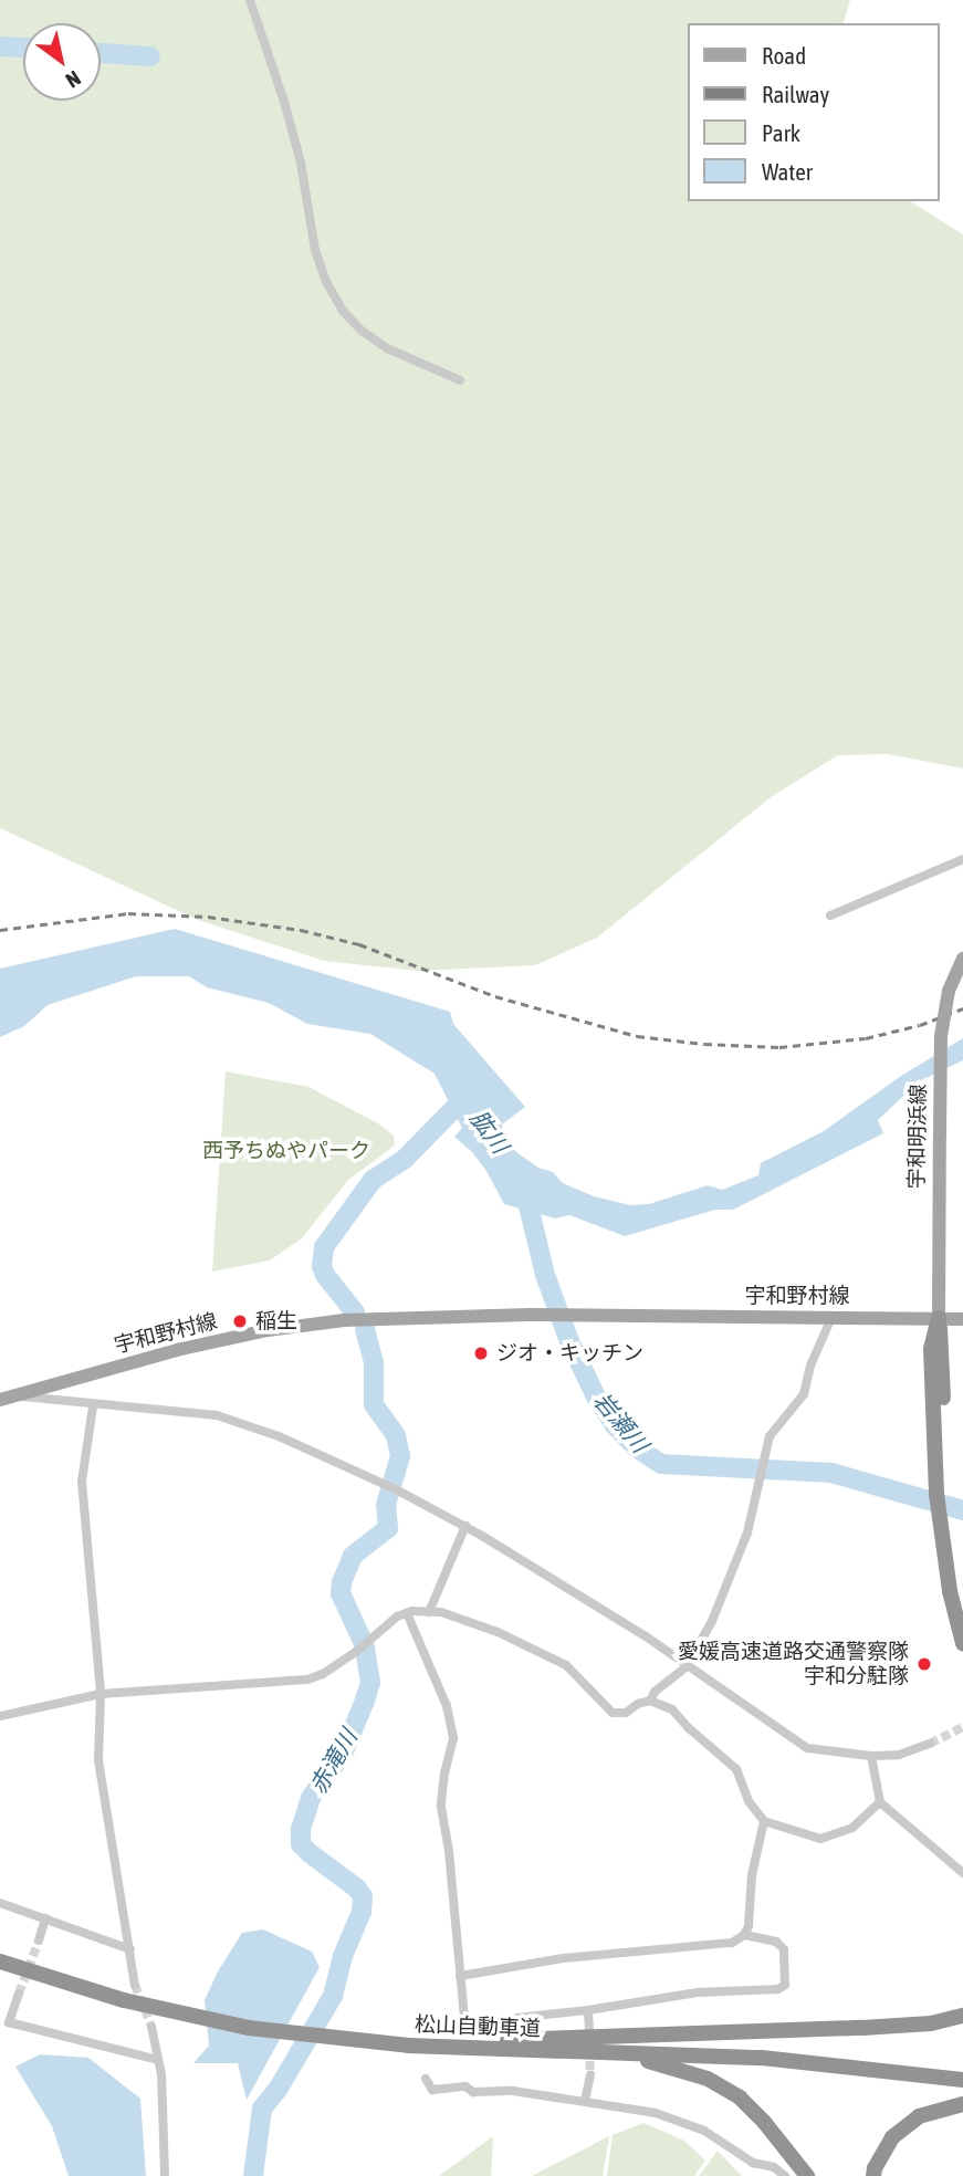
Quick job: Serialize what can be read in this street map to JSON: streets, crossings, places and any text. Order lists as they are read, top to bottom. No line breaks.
{"streets":{"highway":["松山自動車道"],"main road":["宇和明浜線","宇和野村線"]},"crossings":[["宇和明浜線","宇和野村線"]],"water":["肱川","岩瀬川","赤滝川"],"parks":["西予ちぬやパーク"],"places":["稲生","ジオ・キッチン","愛媛高速道路交通警察隊 宇和分駐隊"],"legend":["Road","Railway","Park","Water"],"north":"bottom right"}
